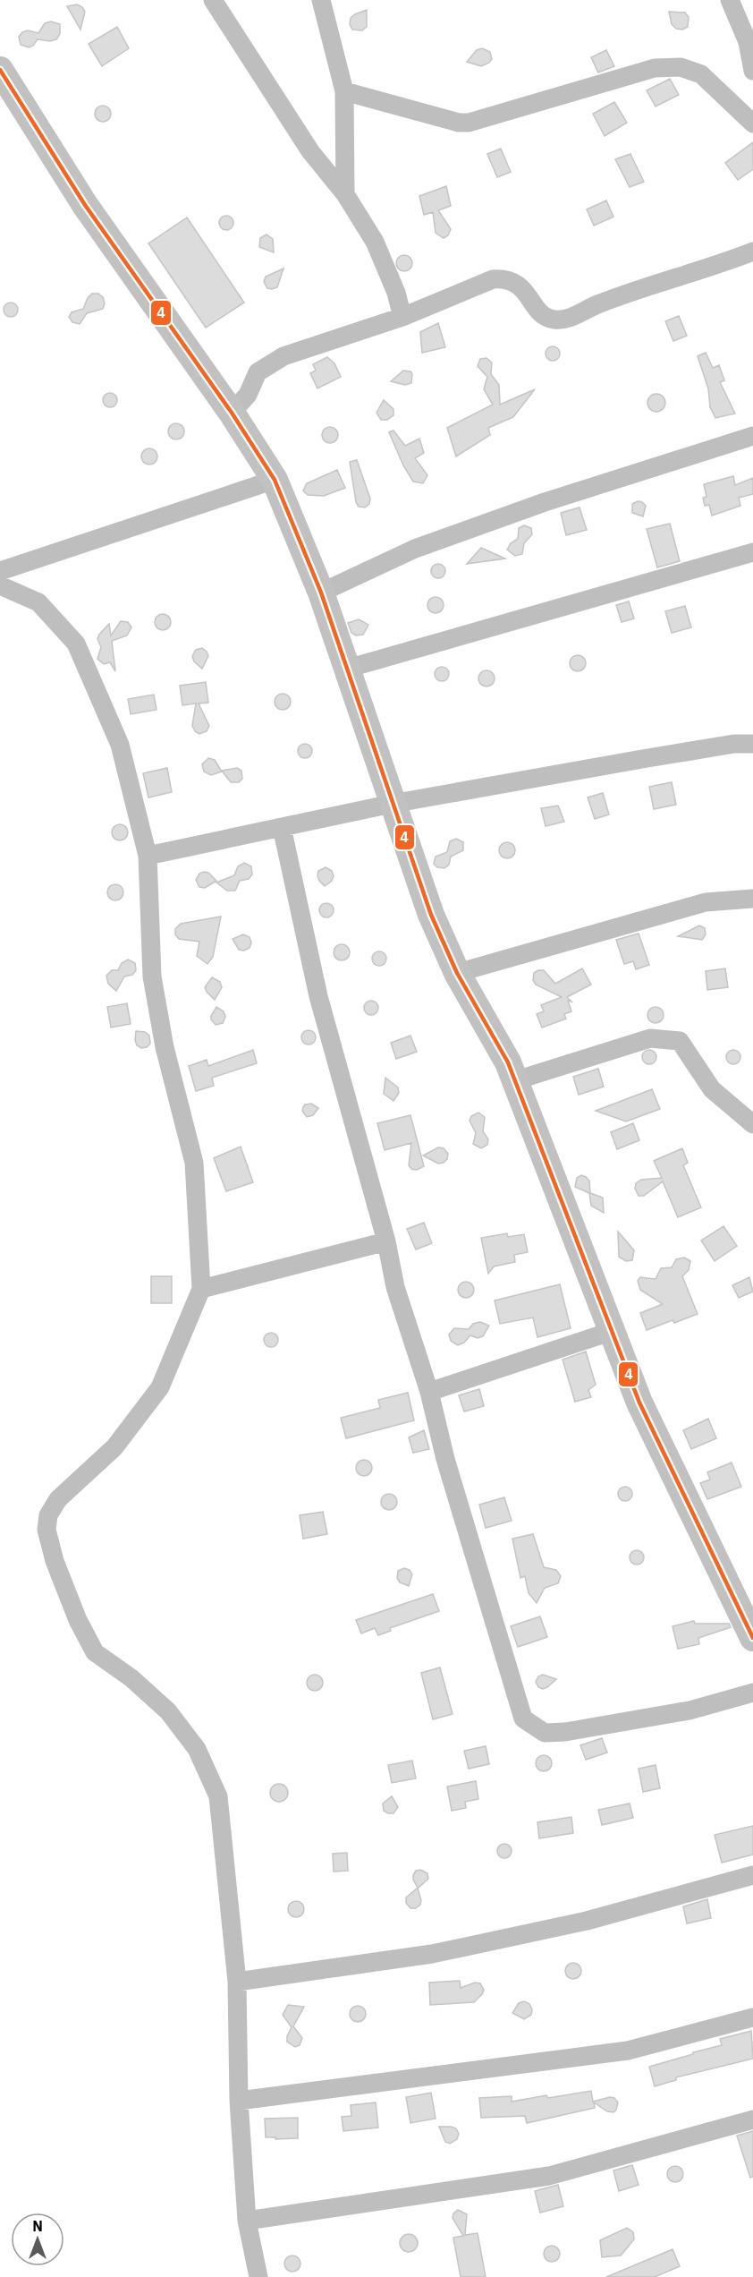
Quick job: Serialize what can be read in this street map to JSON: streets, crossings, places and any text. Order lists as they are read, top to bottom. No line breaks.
{"lines":["transit line 4"],"north":"top"}
